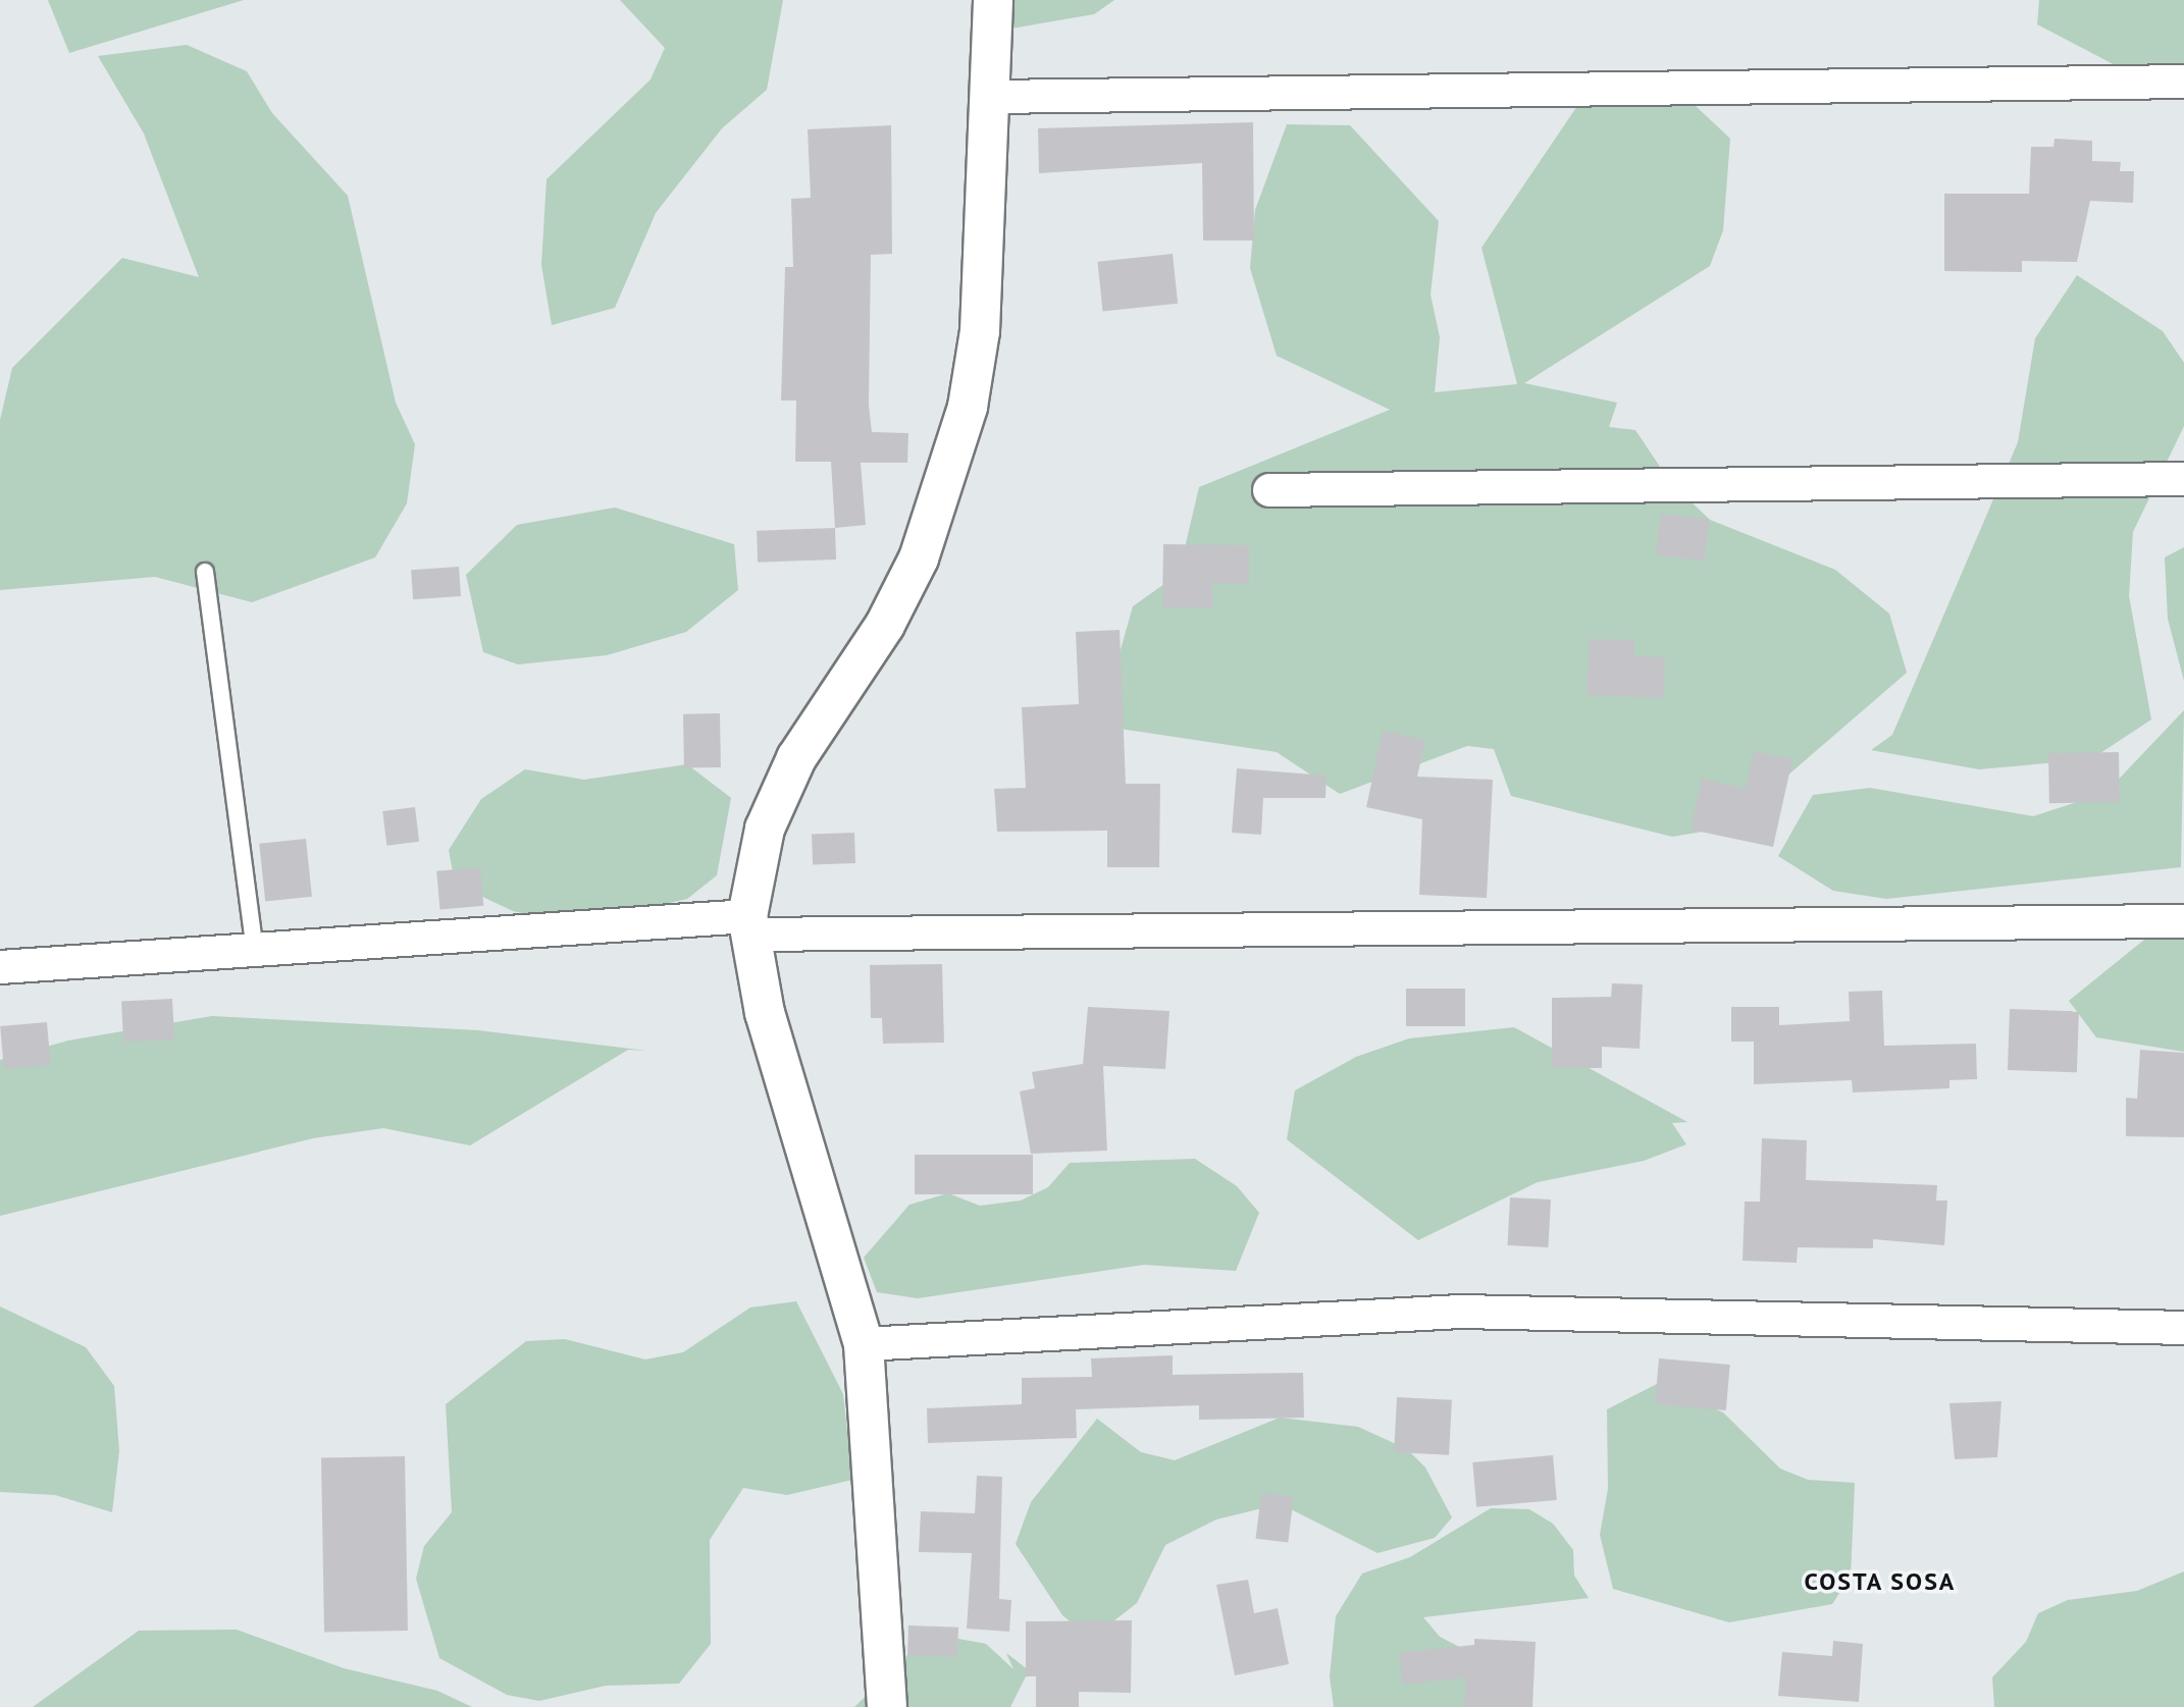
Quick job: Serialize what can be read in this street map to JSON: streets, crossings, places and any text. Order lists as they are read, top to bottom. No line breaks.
{"districts":["COSTA SOSA"]}
